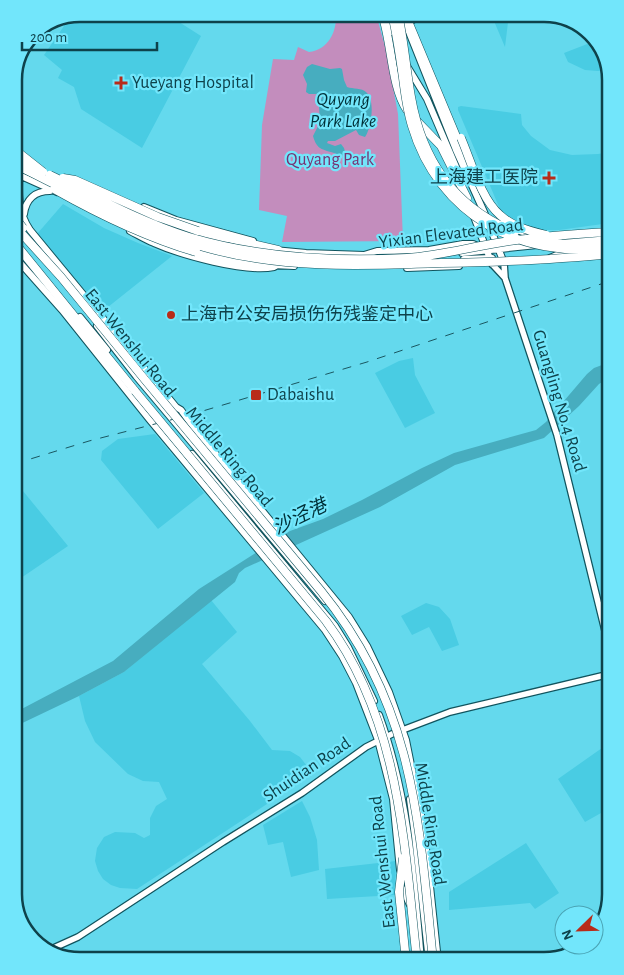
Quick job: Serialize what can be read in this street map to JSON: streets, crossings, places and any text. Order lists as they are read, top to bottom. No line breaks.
{"streets":{"highway":["Yixian Elevated Road","Middle Ring Road"],"main road":["East Wenshui Road","Guangling No.4 Road","Shuidian Road"]},"crossings":[["East Wenshui Road","Shuidian Road"]],"water":["Quyang Park Lake","沙泾港"],"parks":["Quyang Park"],"places":{"health":["Yueyang Hospital","上海建工医院"],"other":["上海市公安局损伤伤残鉴定中心"],"transit":["Dabaishu"]},"scale_bar":"200 m","north":"bottom left"}
